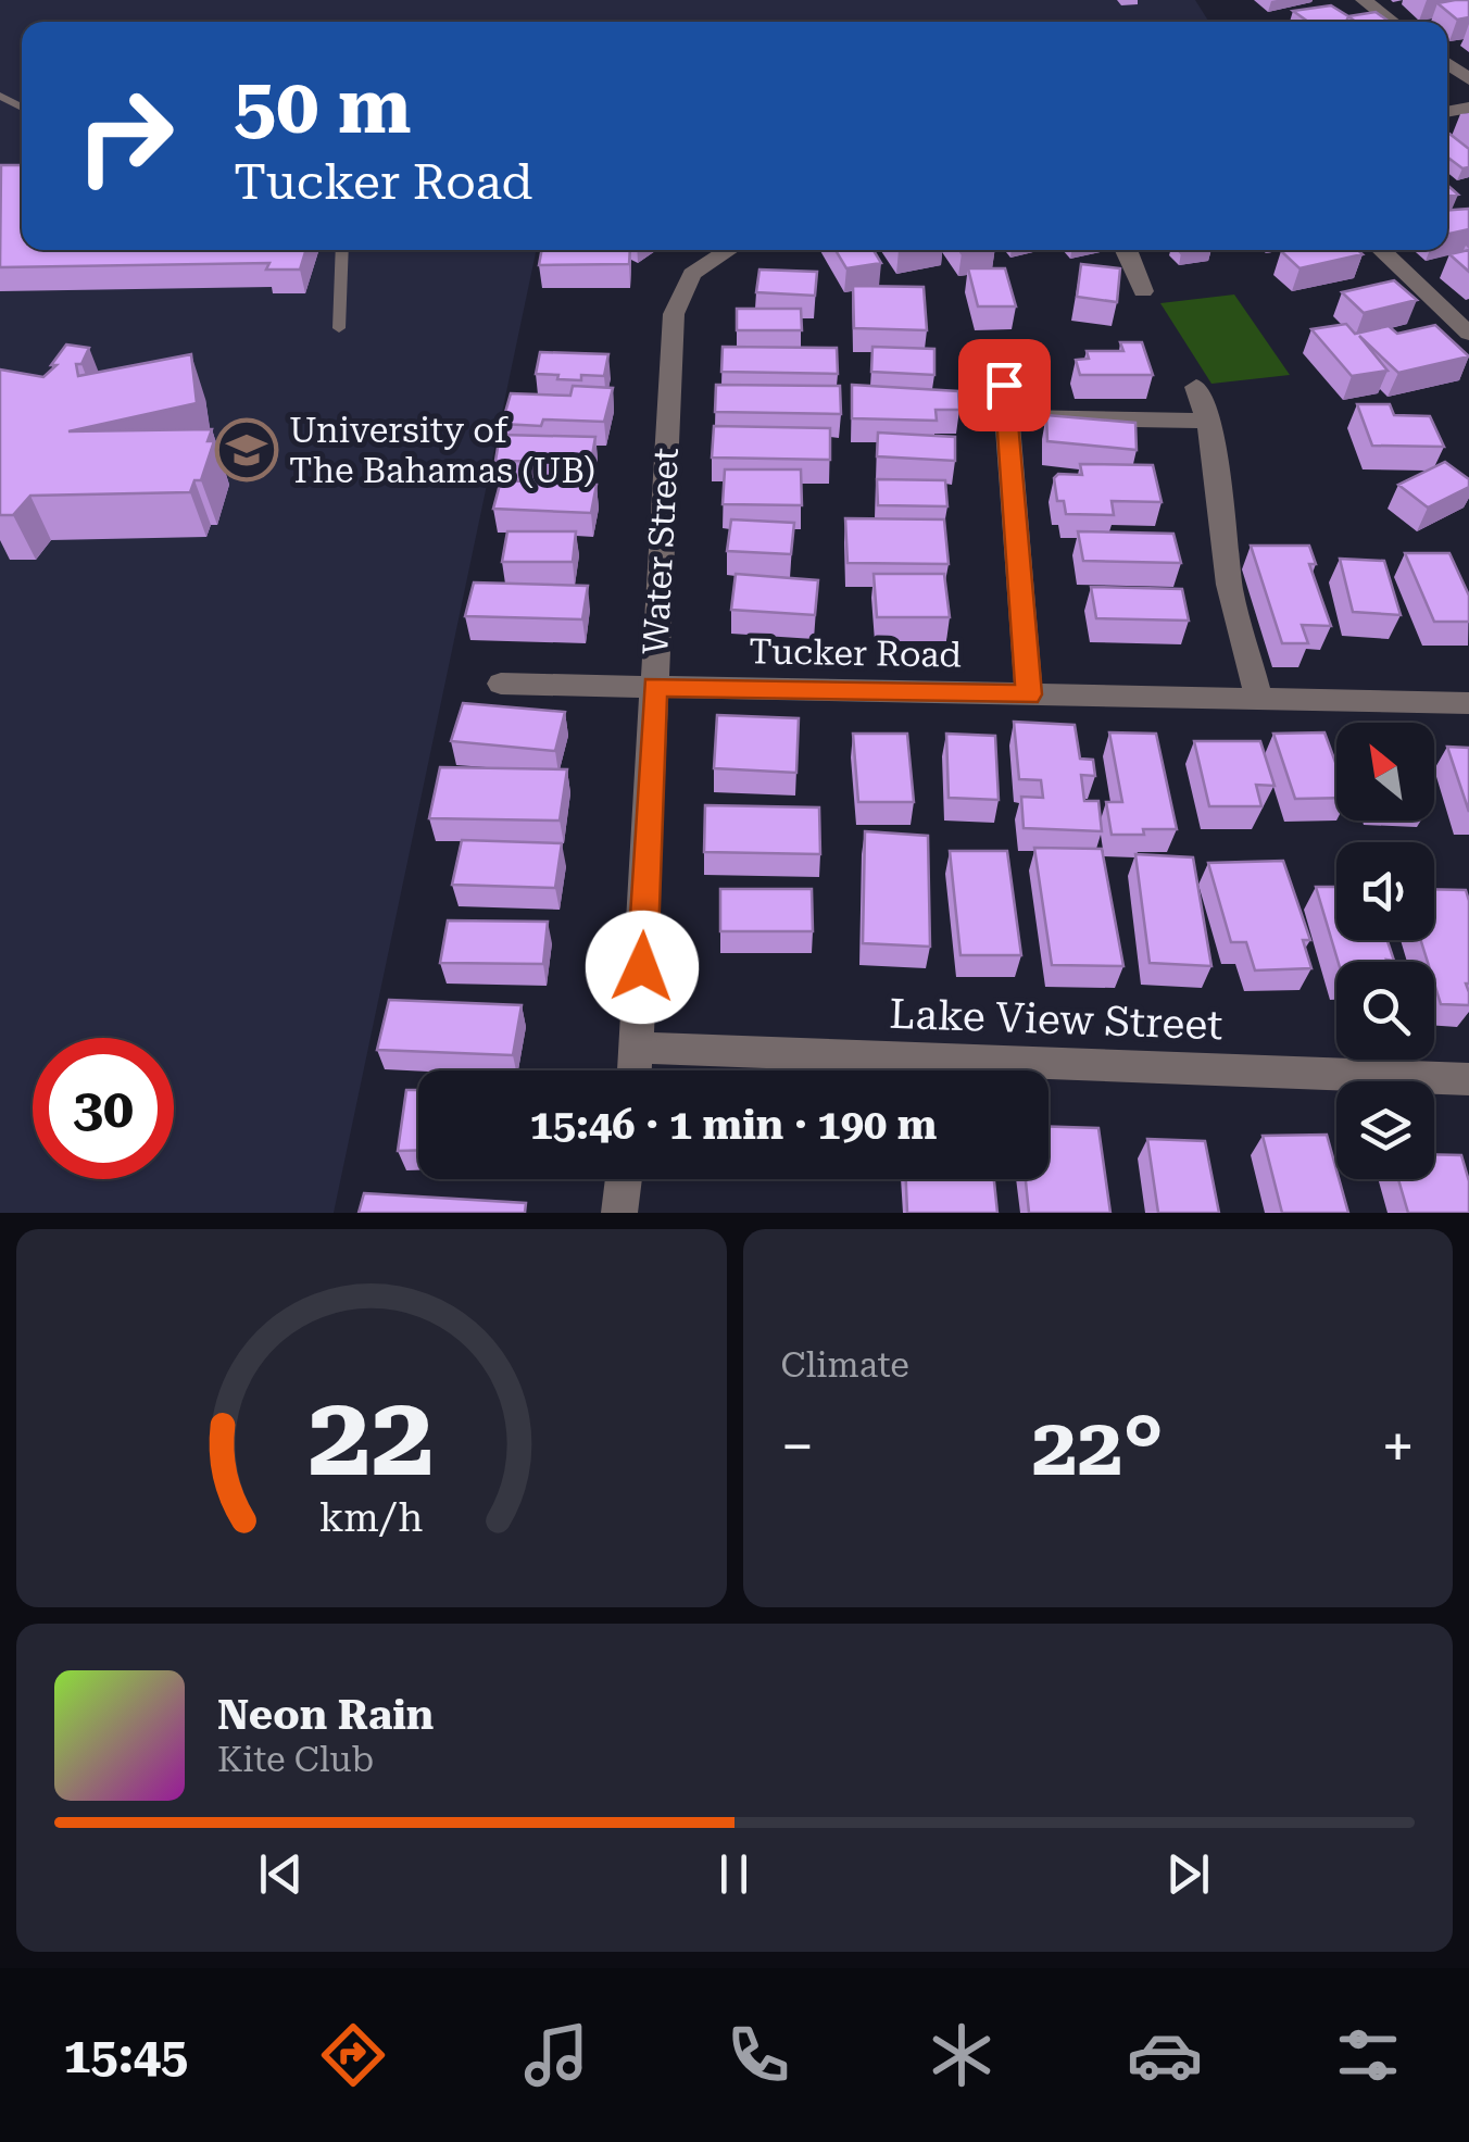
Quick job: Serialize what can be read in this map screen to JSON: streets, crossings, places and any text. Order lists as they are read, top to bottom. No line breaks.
{"streets":{"street":["Water Street","Tucker Road","Lake View Street"]},"crossings":[["Water Street","Tucker Road"],["Water Street","Lake View Street"]],"places":{"school or university":["University of The Bahamas (UB)"]},"north":"top left","page":{"turn":["50 m","Tucker Road"],"limit":"30","trip":"15:46 · 1 min · 190 m","tile":"Climate","heat":["−","22°","+"],"song":["Neon Rain","Kite Club"],"tabs":"15:45","gauge":["22","km/h"]}}
